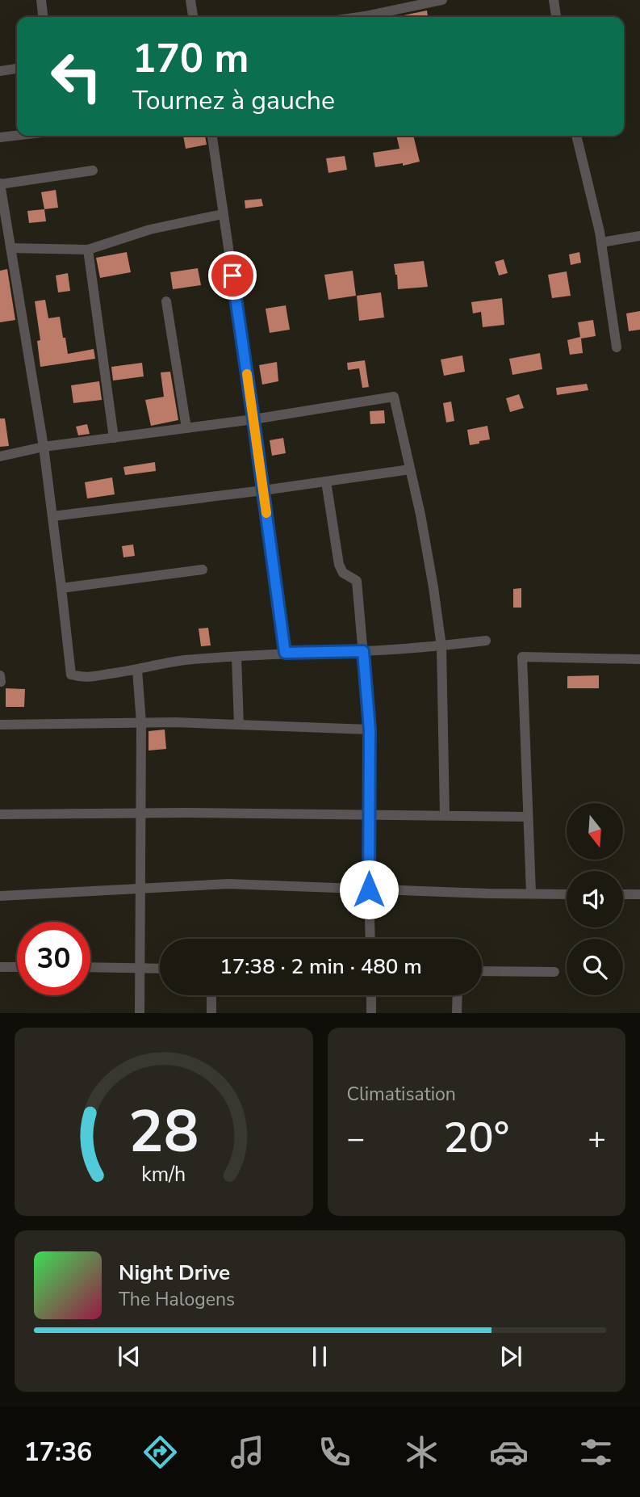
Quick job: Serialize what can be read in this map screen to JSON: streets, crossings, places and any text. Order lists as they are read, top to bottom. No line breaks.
{"north":"bottom","page":{"turn":["170 m","Tournez à gauche"],"limit":"30","trip":"17:38 · 2 min · 480 m","tile":"Climatisation","heat":["−","20°","+"],"song":["Night Drive","The Halogens"],"tabs":"17:36","gauge":["28","km/h"]}}
